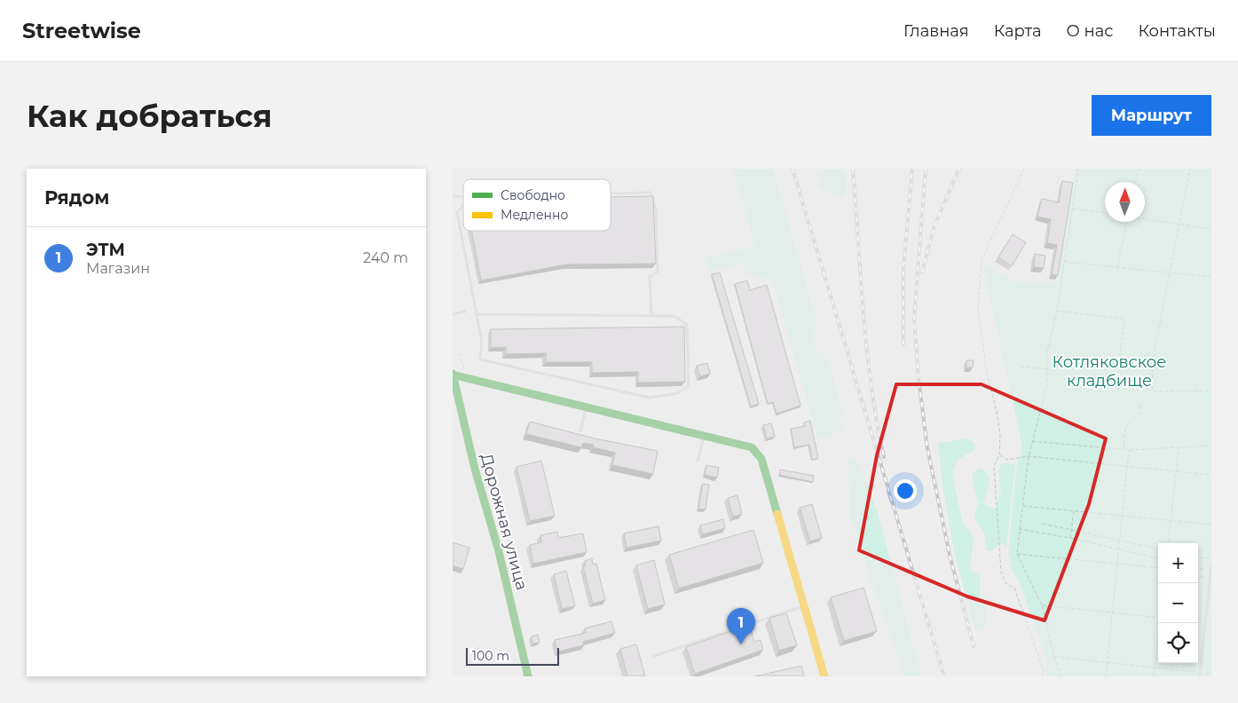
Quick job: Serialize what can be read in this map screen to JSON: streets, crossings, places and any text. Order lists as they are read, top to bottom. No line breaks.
{"streets":{"street":["Дорожная улица"]},"parks":["Котляковское кладбище"],"legend":["Свободно","Медленно"],"scale_bar":"100 m","north":"top","page":{"header":"Streetwise","nav":["Главная","Карта","О нас","Контакты"],"buttons":"Маршрут","title":"Как добраться","heading":"Рядом","list":[{"mark":"1","name":"ЭТМ","note":"Магазин","value":"240 m"}],"map_buttons":["+","−"],"pins":"1","scale":"100 m"}}
